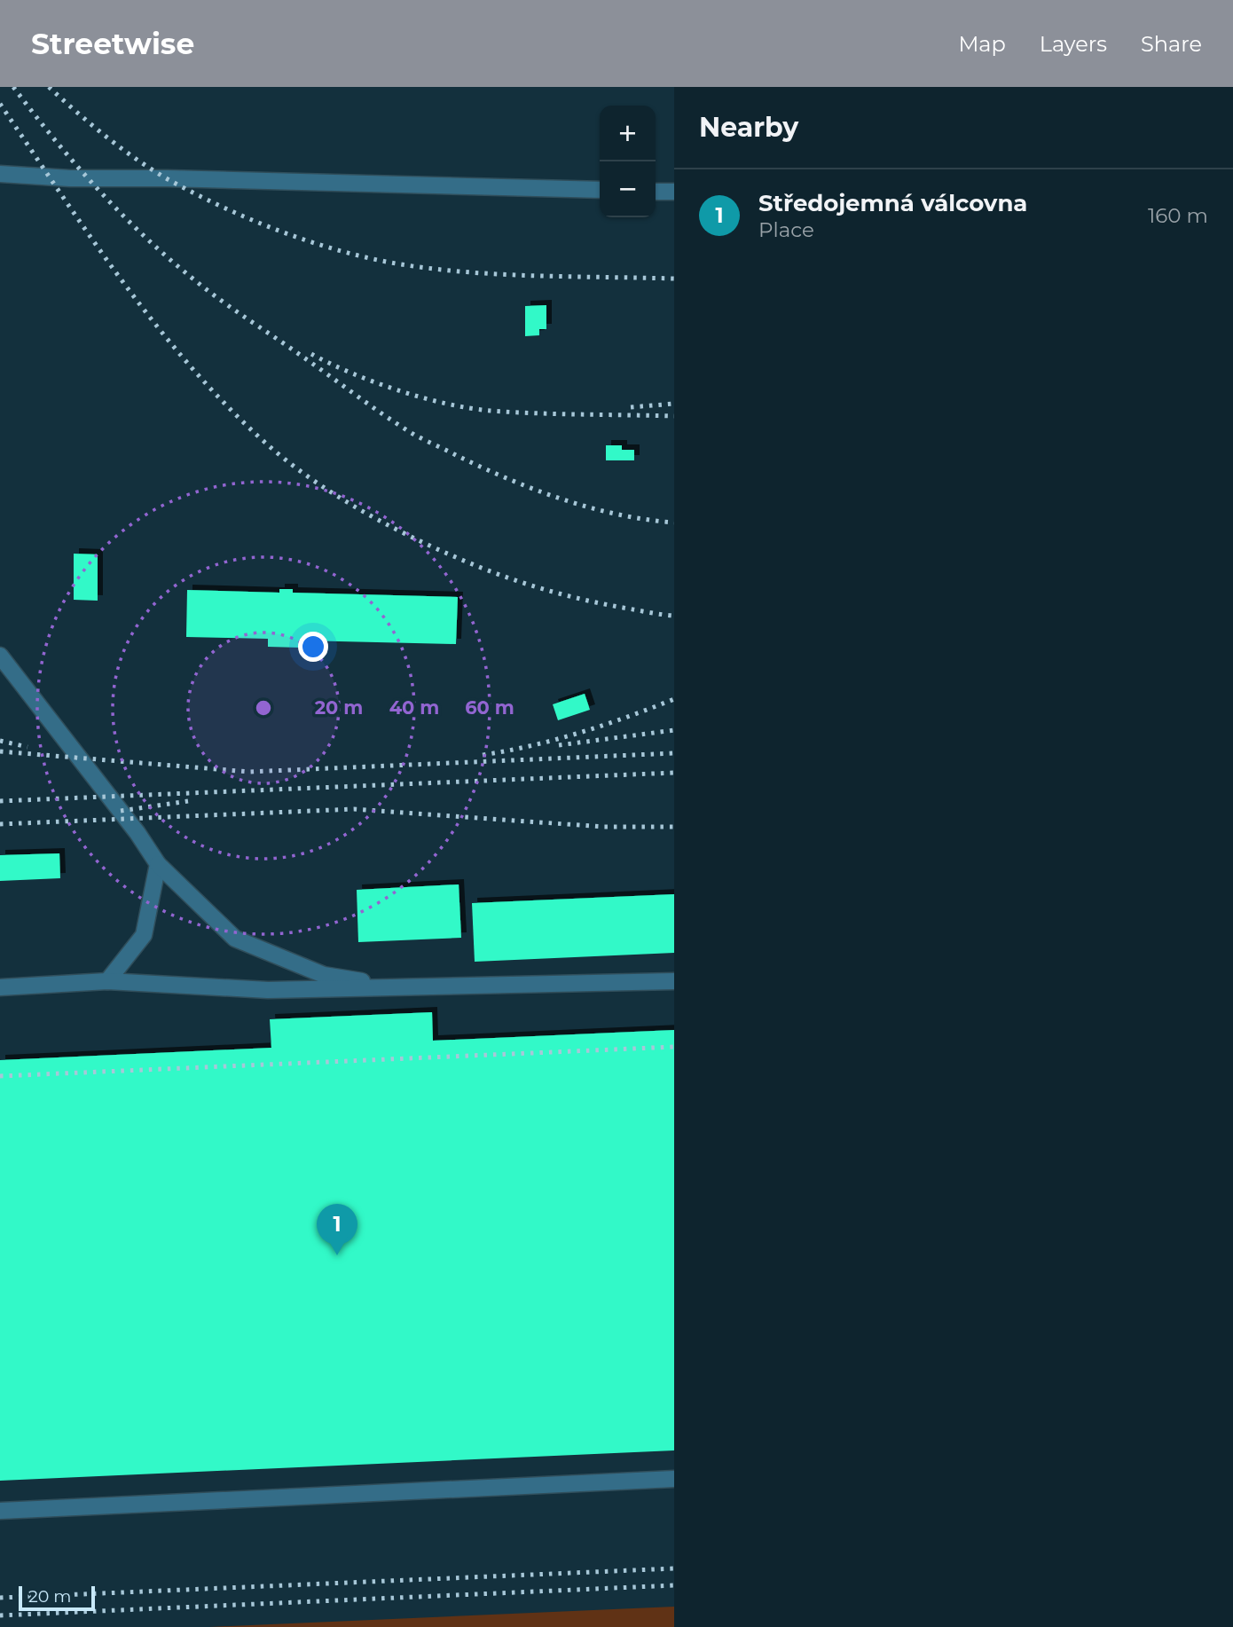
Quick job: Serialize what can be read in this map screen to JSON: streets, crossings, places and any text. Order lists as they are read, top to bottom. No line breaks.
{"scale_bar":"20 m","page":{"header":"Streetwise","nav":["Map","Layers","Share"],"heading":"Nearby","map_buttons":["+","−"],"list":[{"mark":"1","name":"Středojemná válcovna","note":"Place","value":"160 m"}],"pins":"1","scale":"20 m"},"rings":["20 m","40 m","60 m"]}
